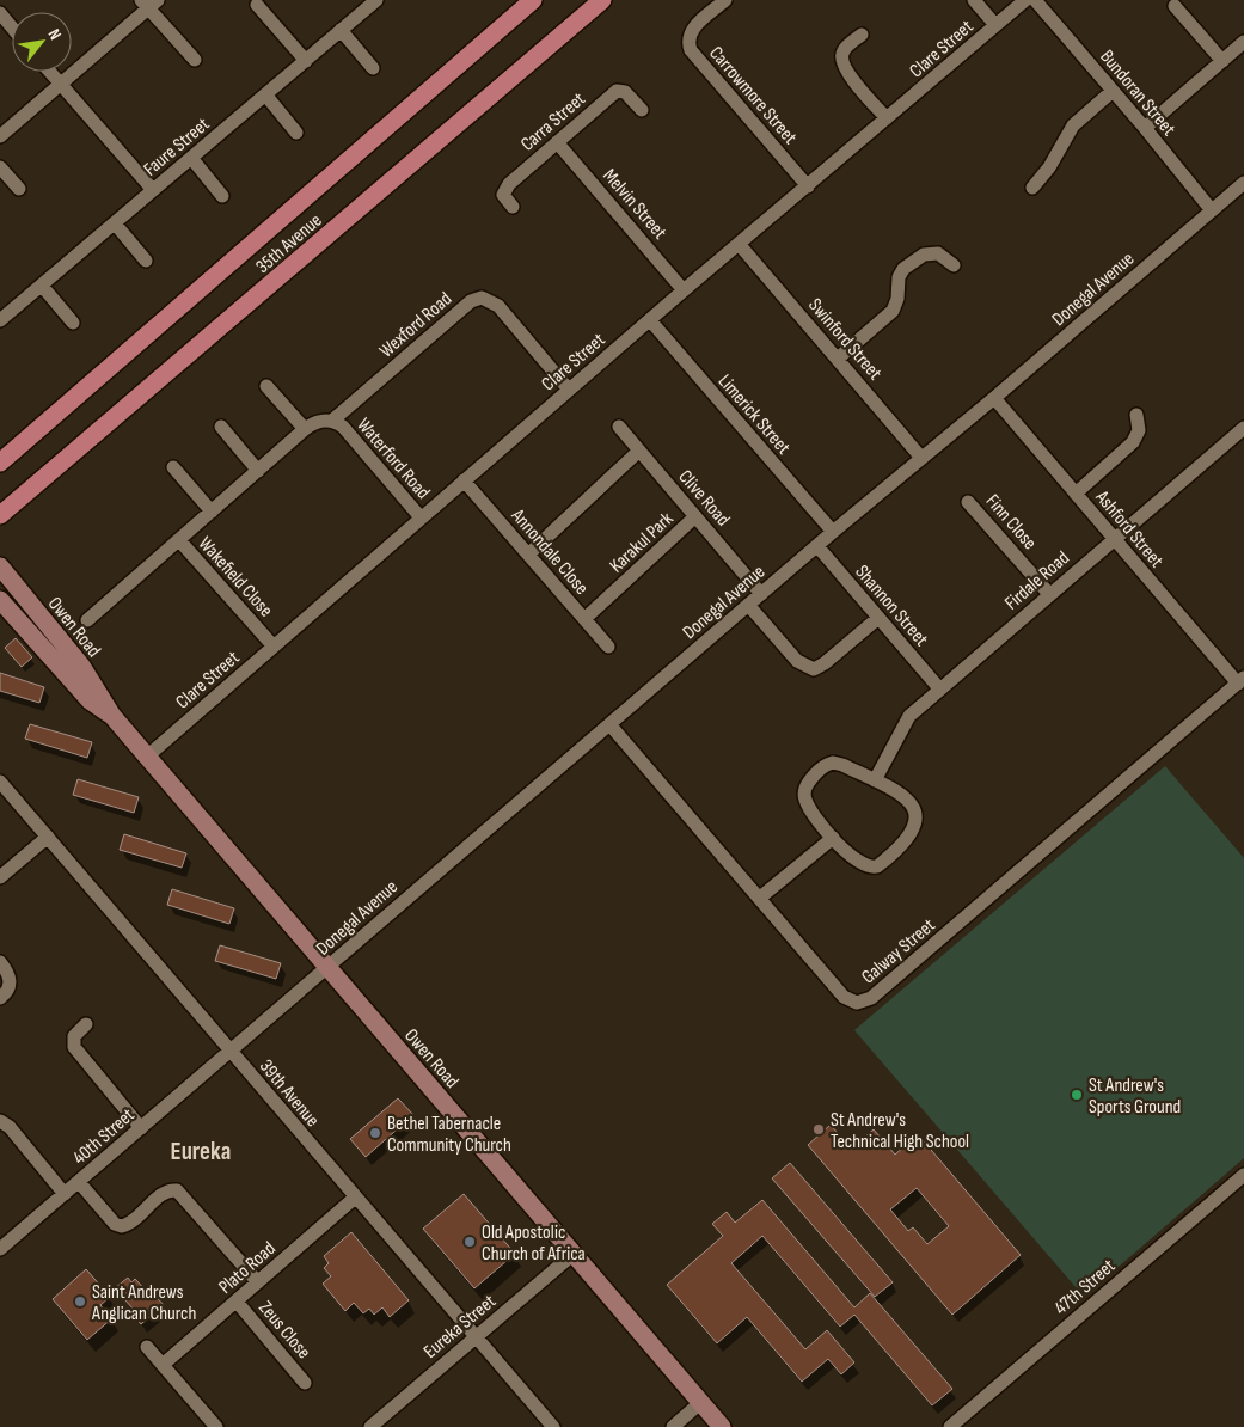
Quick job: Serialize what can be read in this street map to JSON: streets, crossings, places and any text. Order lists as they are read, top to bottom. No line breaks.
{"streets":{"main road":["35th Avenue"],"street":["Clare Street","Bundoran Street","Carrowmore Street","Carra Street","Faure Street","Melvin Street","Donegal Avenue","Wexford Road","Swinford Street","Limerick Street","Waterford Road","Clive Road","Finn Close","Ashford Street","Karakul Park","Annondale Close","Wakefield Close","Firdale Road","Shannon Street","Owen Road","Galway Street","39th Avenue","40th Street","Plato Road","47th Street","Eureka Street","Zeus Close"]},"crossings":[["Clare Street","Carrowmore Street"],["Clare Street","Melvin Street"],["Clare Street","Wexford Road"],["Clare Street","Swinford Street"],["Clare Street","Limerick Street"],["Clare Street","Waterford Road"],["Clare Street","Annondale Close"],["Clare Street","Wakefield Close"],["Clare Street","Owen Road"],["Bundoran Street","Donegal Avenue"],["Carra Street","Melvin Street"],["Donegal Avenue","Swinford Street"],["Donegal Avenue","Limerick Street"],["Donegal Avenue","Clive Road"],["Donegal Avenue","Ashford Street"],["Donegal Avenue","Shannon Street"],["Donegal Avenue","Owen Road"],["Donegal Avenue","Galway Street"],["Donegal Avenue","39th Avenue"],["Donegal Avenue","40th Street"],["Wexford Road","Waterford Road"],["Waterford Road","Wakefield Close"],["Clive Road","Karakul Park"],["Finn Close","Firdale Road"],["Ashford Street","Firdale Road"],["Ashford Street","Galway Street"],["Karakul Park","Annondale Close"],["Firdale Road","Shannon Street"],["Owen Road","Eureka Street"],["39th Avenue","40th Street"],["39th Avenue","Plato Road"],["39th Avenue","Eureka Street"],["Plato Road","Zeus Close"]],"districts":["Eureka"],"places":["St Andrew's Sports Ground","St Andrew's Technical High School","Bethel Tabernacle Community Church","Old Apostolic Church of Africa","Saint Andrews Anglican Church"],"north":"top right"}
